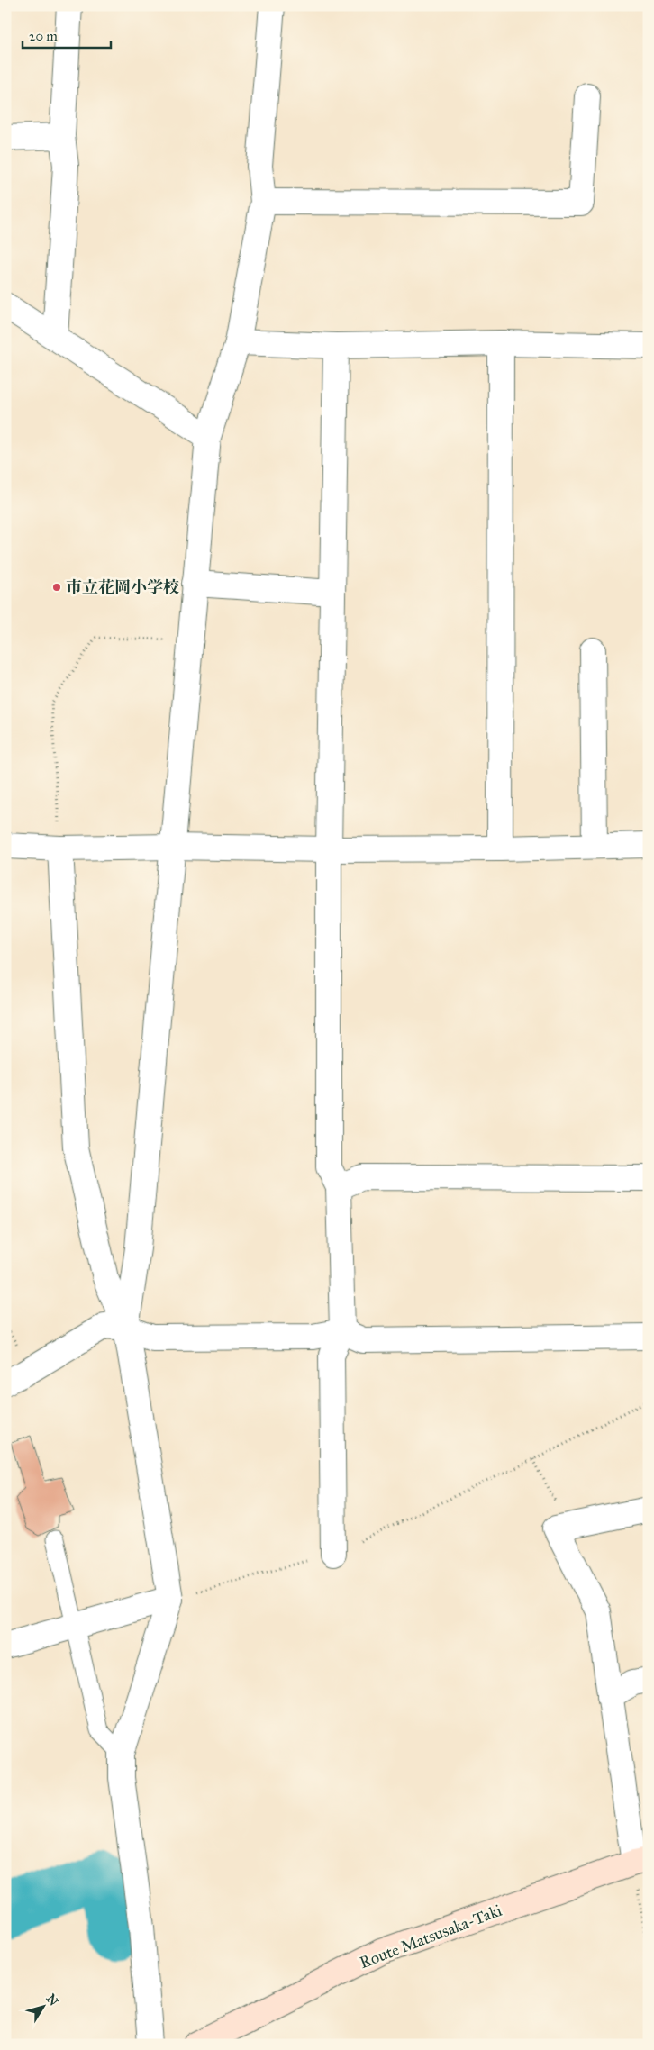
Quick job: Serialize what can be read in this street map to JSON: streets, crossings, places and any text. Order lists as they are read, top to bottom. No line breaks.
{"streets":{"main road":["Route Matsusaka-Taki"]},"places":["市立花岡小学校"],"scale_bar":"20 m","north":"top right"}
